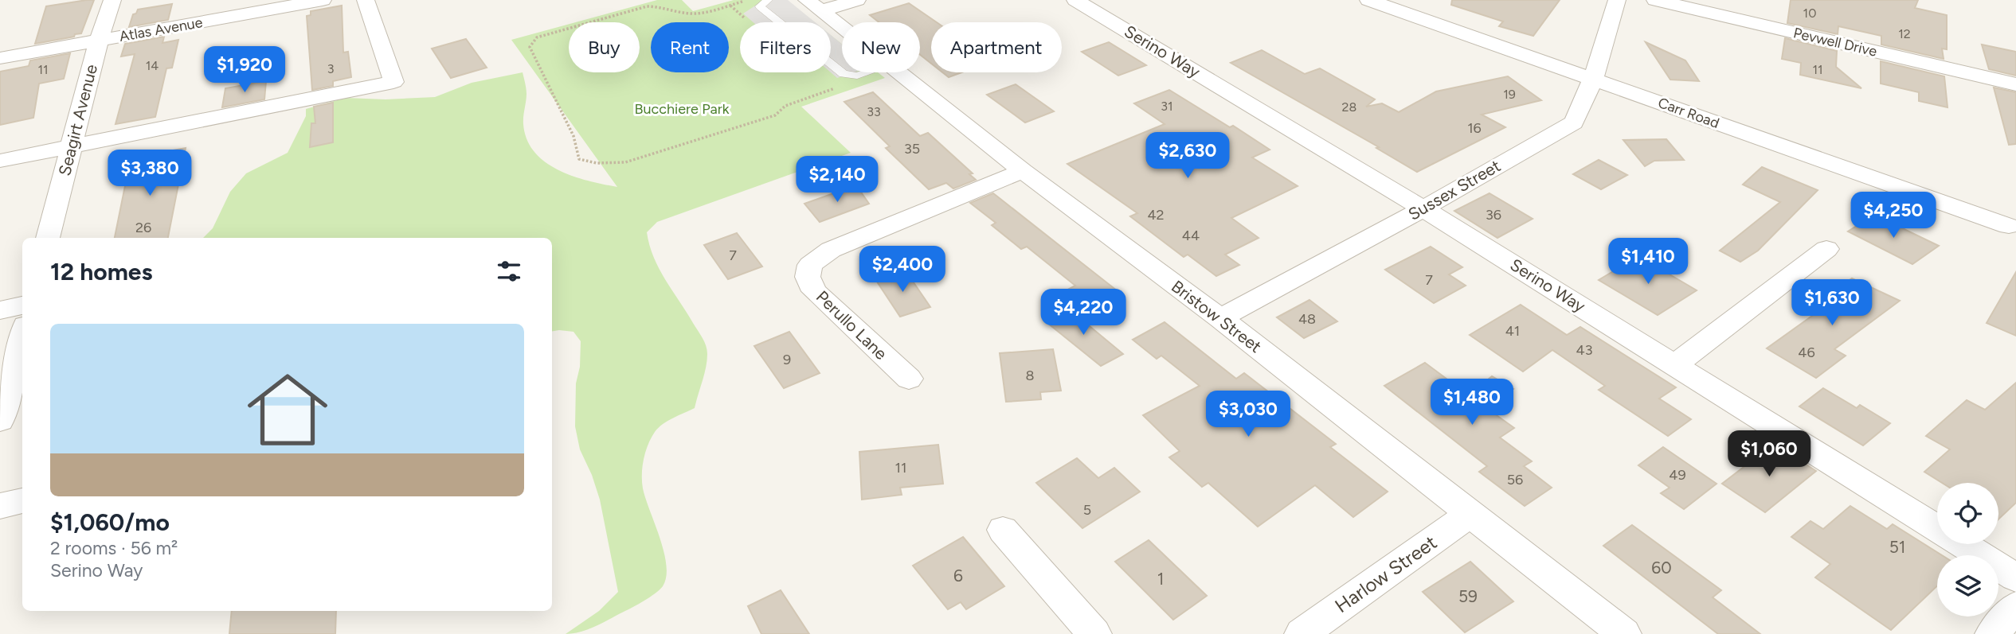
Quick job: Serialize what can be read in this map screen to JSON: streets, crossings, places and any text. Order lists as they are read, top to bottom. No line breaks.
{"streets":{"street":["Atlas Avenue","Pevwell Drive","Serino Way","Carr Road","Seagirt Avenue","Sussex Street","Bristow Street","Perullo Lane","Harlow Street"]},"crossings":[["Atlas Avenue","Seagirt Avenue"],["Serino Way","Sussex Street"],["Carr Road","Sussex Street"],["Sussex Street","Bristow Street"],["Bristow Street","Perullo Lane"],["Bristow Street","Harlow Street"]],"parks":["Bucchiere Park"],"house_numbers":["10","12","14","3","11","11","19","31","28","33","16","35","42","36","26","44","7","7","48","41","43","46","9","8","11","49","56","5","51","60","6","1","59"],"page":{"chip":["Buy","Rent","Filters","New","Apartment"],"price":["$1,920","$2,630","$3,380","$2,140","$4,250","$1,410","$2,400","$1,630","$4,220","$1,480","$3,030","$1,060"],"heading":"12 homes","list":[{"name":"$1,060/mo","note":"2 rooms · 56 m² · Serino Way"}]}}
